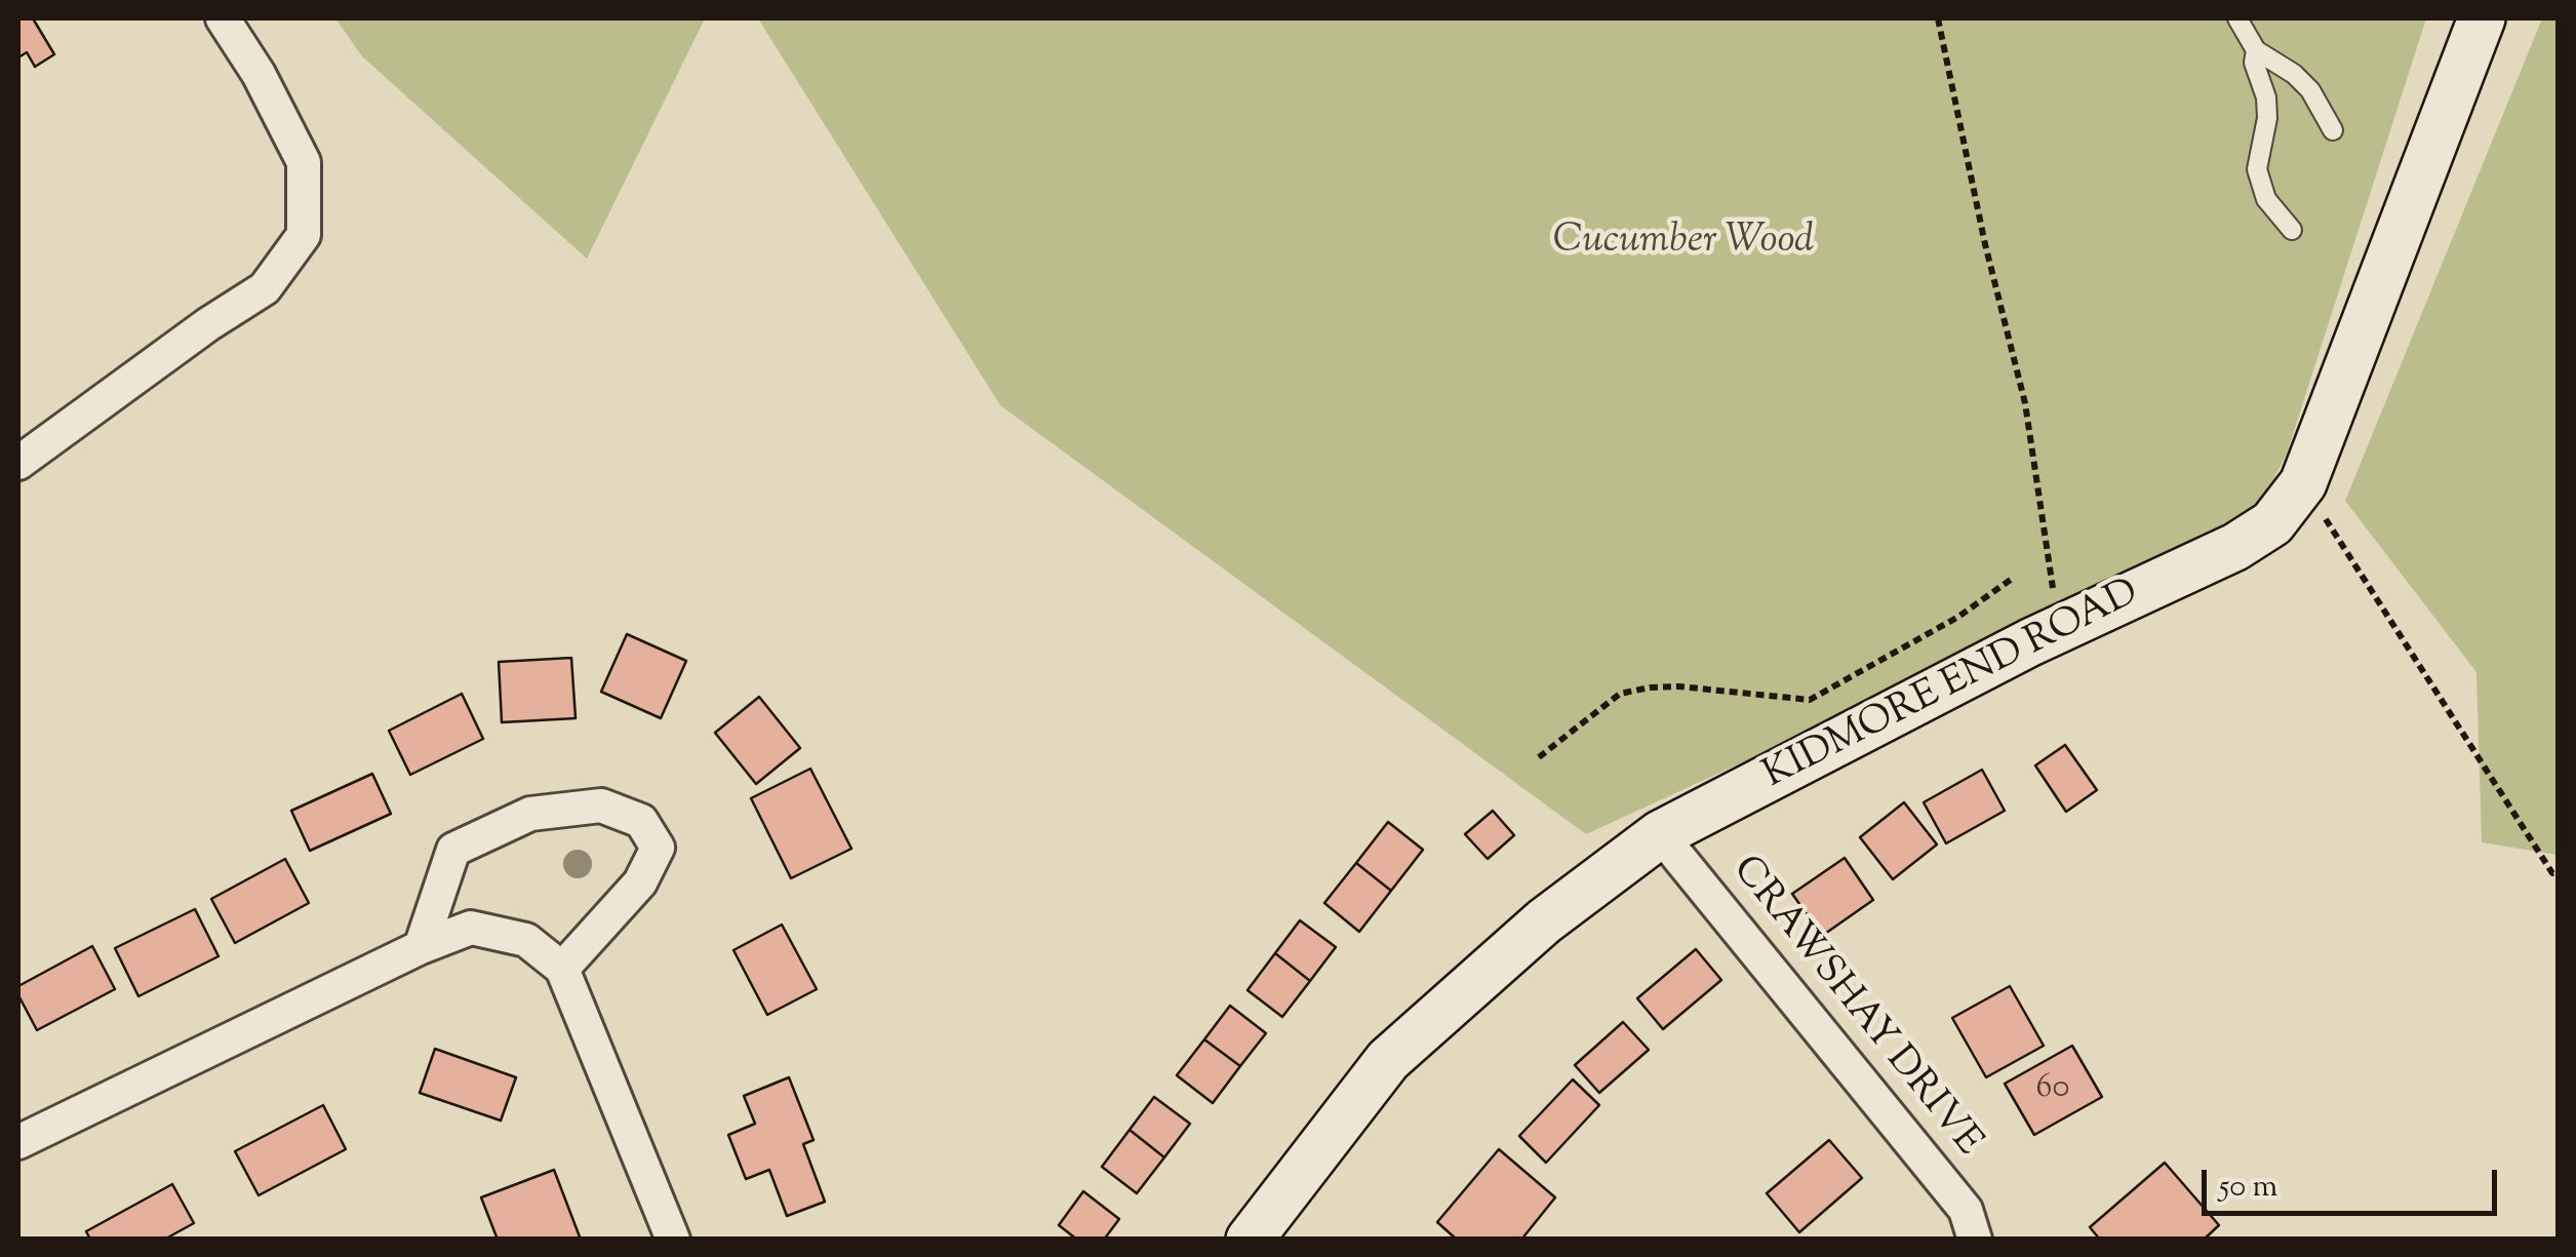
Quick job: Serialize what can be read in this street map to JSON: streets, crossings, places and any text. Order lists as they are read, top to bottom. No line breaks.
{"streets":{"street":["KIDMORE END ROAD","CRAWSHAY DRIVE"]},"crossings":[["KIDMORE END ROAD","CRAWSHAY DRIVE"]],"parks":["Cucumber Wood"],"house_numbers":["60"],"scale_bar":"50 m"}
